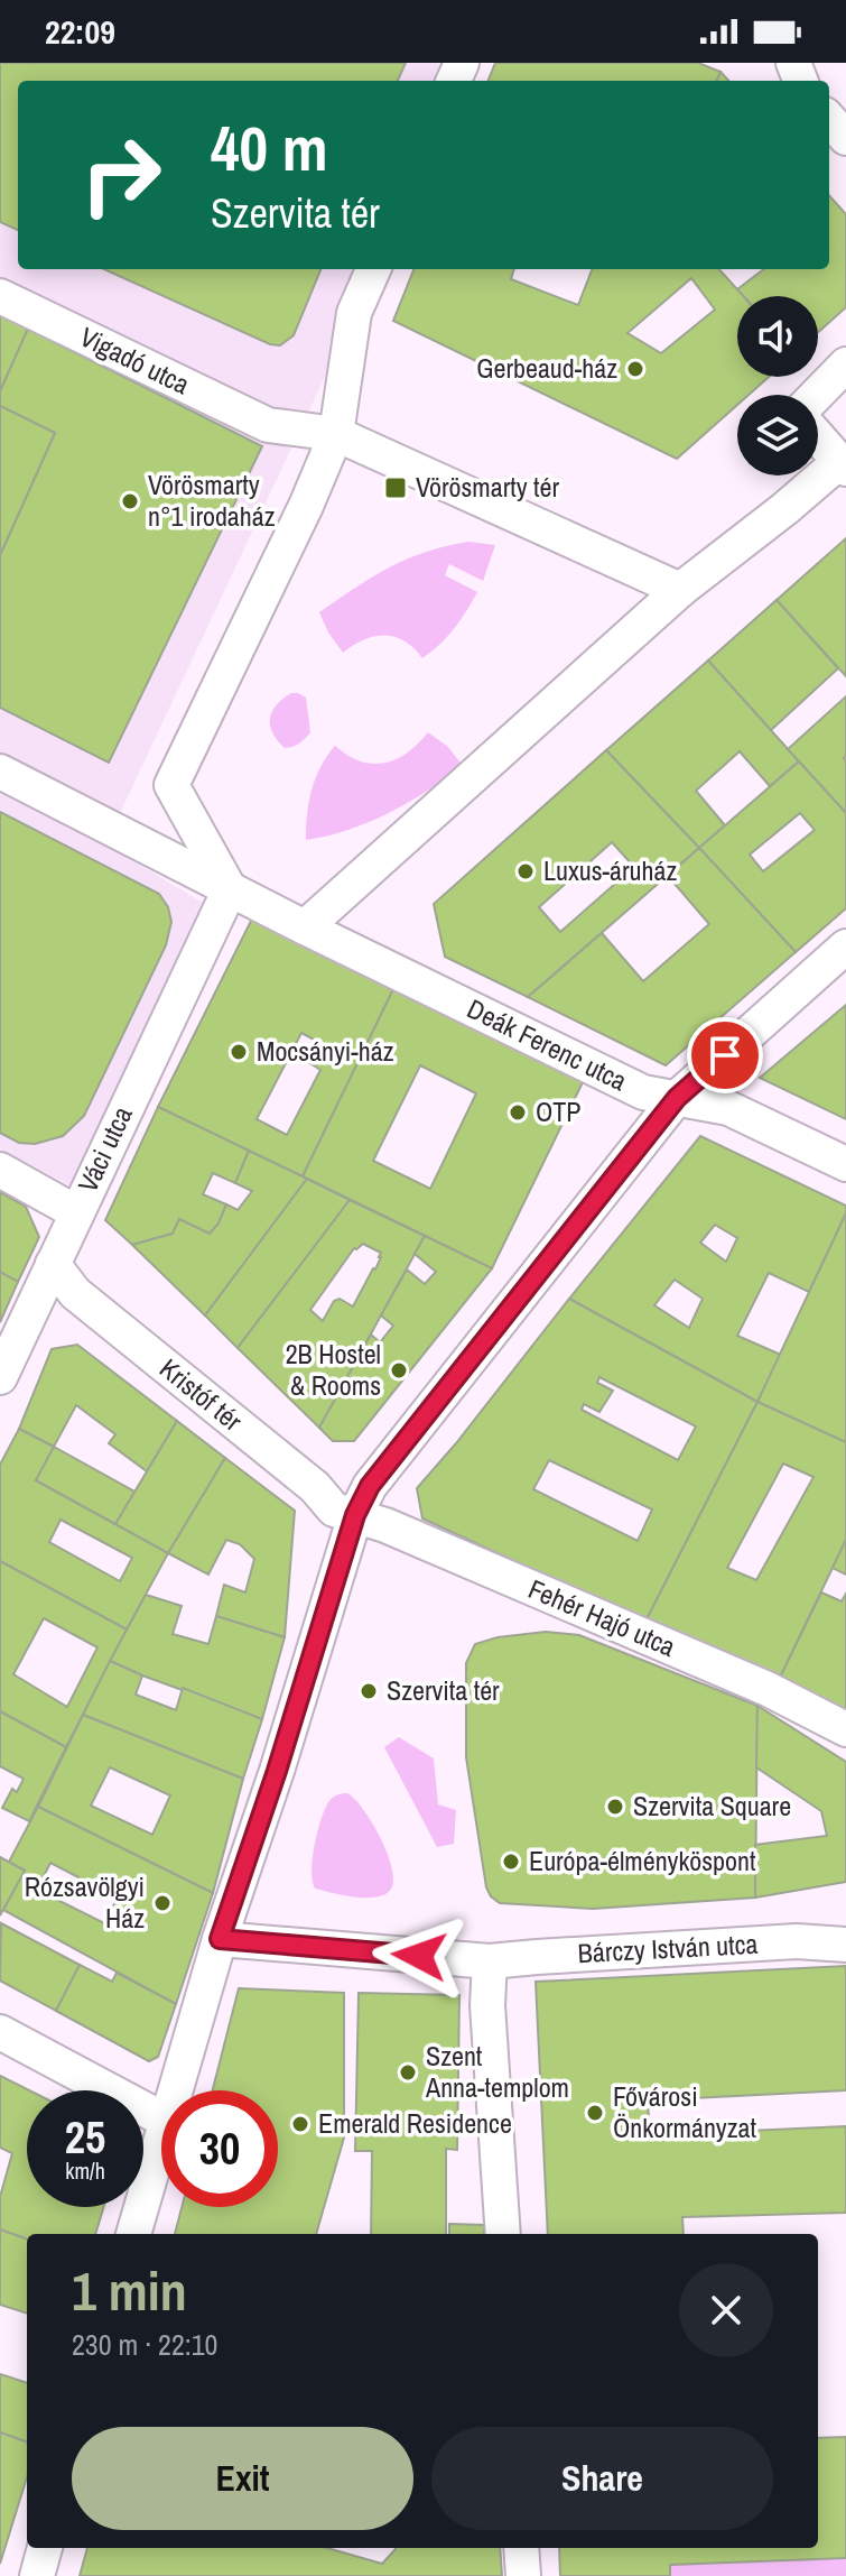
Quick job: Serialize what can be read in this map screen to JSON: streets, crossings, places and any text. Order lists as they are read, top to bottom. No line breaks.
{"streets":{"street":["Vigadó utca","Deák Ferenc utca","Váci utca","Kristóf tér","Fehér Hajó utca","Bárczy István utca"]},"crossings":[["Váci utca","Kristóf tér"],["Kristóf tér","Fehér Hajó utca"]],"places":{"other":["Gerbeaud-ház","Vörösmarty n°1 irodaház","Luxus-áruház","Mocsányi-ház","OTP","2B Hostel & Rooms","Szervita tér","Szervita Square","Európa-élményköspont","Rózsavölgyi Ház","Szent Anna-templom","Fővárosi Önkormányzat","Emerald Residence"],"transit":["Vörösmarty tér"]},"page":{"status":"22:09","turn":["40 m","Szervita tér"],"speed":"25 km/h","limit":"30","heading":["1 min","230 m · 22:10"],"buttons":["Exit","Share"]}}
